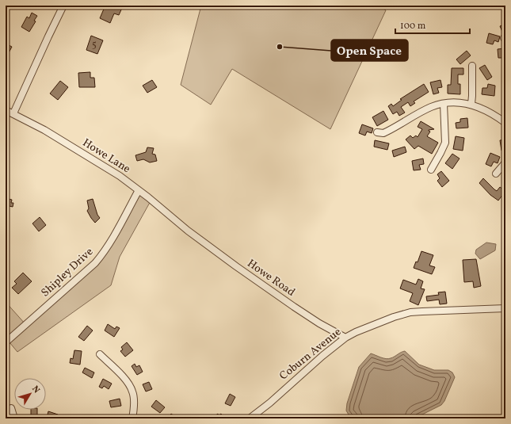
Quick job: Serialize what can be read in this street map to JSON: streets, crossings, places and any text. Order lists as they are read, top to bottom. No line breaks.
{"streets":{"street":["Howe Lane","Shipley Drive","Howe Road","Coburn Avenue"]},"crossings":[["Howe Lane","Shipley Drive"],["Howe Lane","Howe Road"],["Howe Road","Coburn Avenue"]],"places":["Open Space"],"house_numbers":["5"],"scale_bar":"100 m","north":"top right"}
